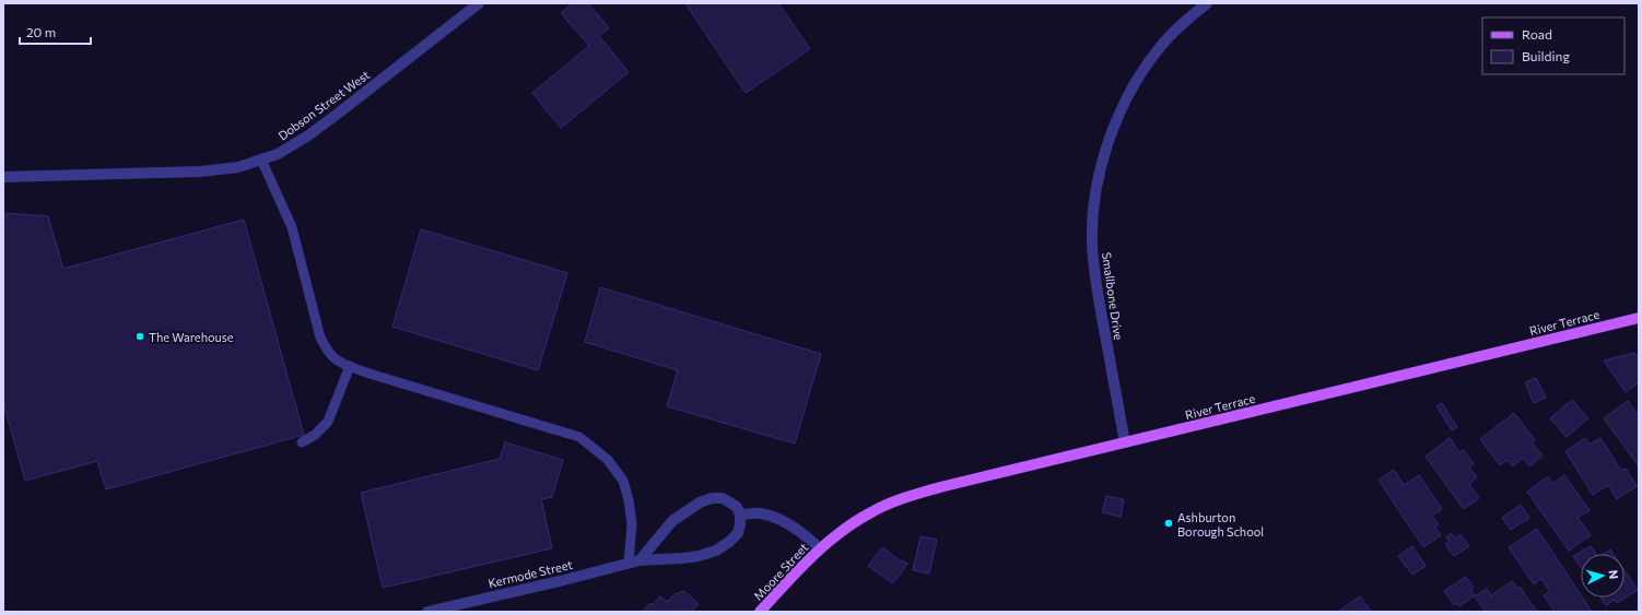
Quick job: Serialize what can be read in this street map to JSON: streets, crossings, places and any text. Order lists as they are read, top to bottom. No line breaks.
{"streets":{"main road":["River Terrace","Moore Street"],"street":["Dobson Street West","Smallbone Drive","Kermode Street"]},"crossings":[["Smallbone Drive","River Terrace"],["River Terrace","Moore Street"]],"places":["The Warehouse","Ashburton Borough School"],"legend":["Road","Building"],"scale_bar":"20 m","north":"right"}
